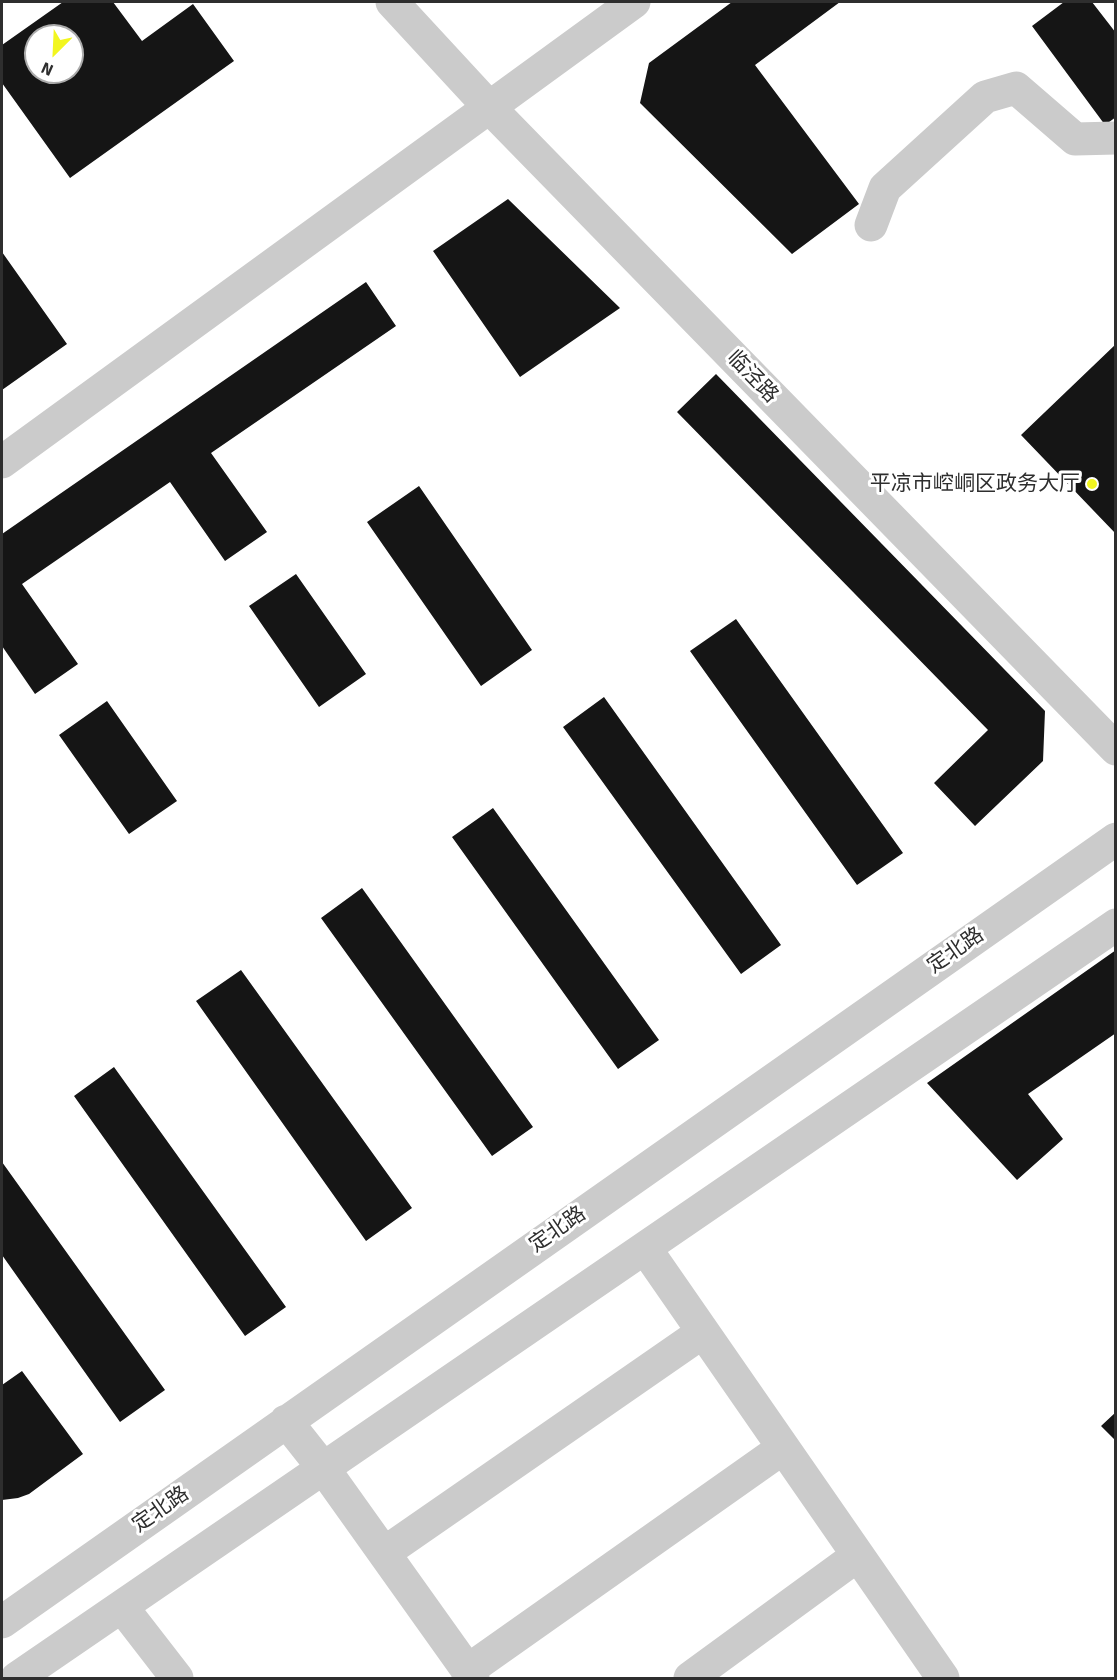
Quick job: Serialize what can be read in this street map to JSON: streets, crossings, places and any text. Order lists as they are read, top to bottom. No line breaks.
{"streets":{"street":["临泾路","定北路"]},"places":["平凉市崆峒区政务大厅"],"north":"bottom left"}
